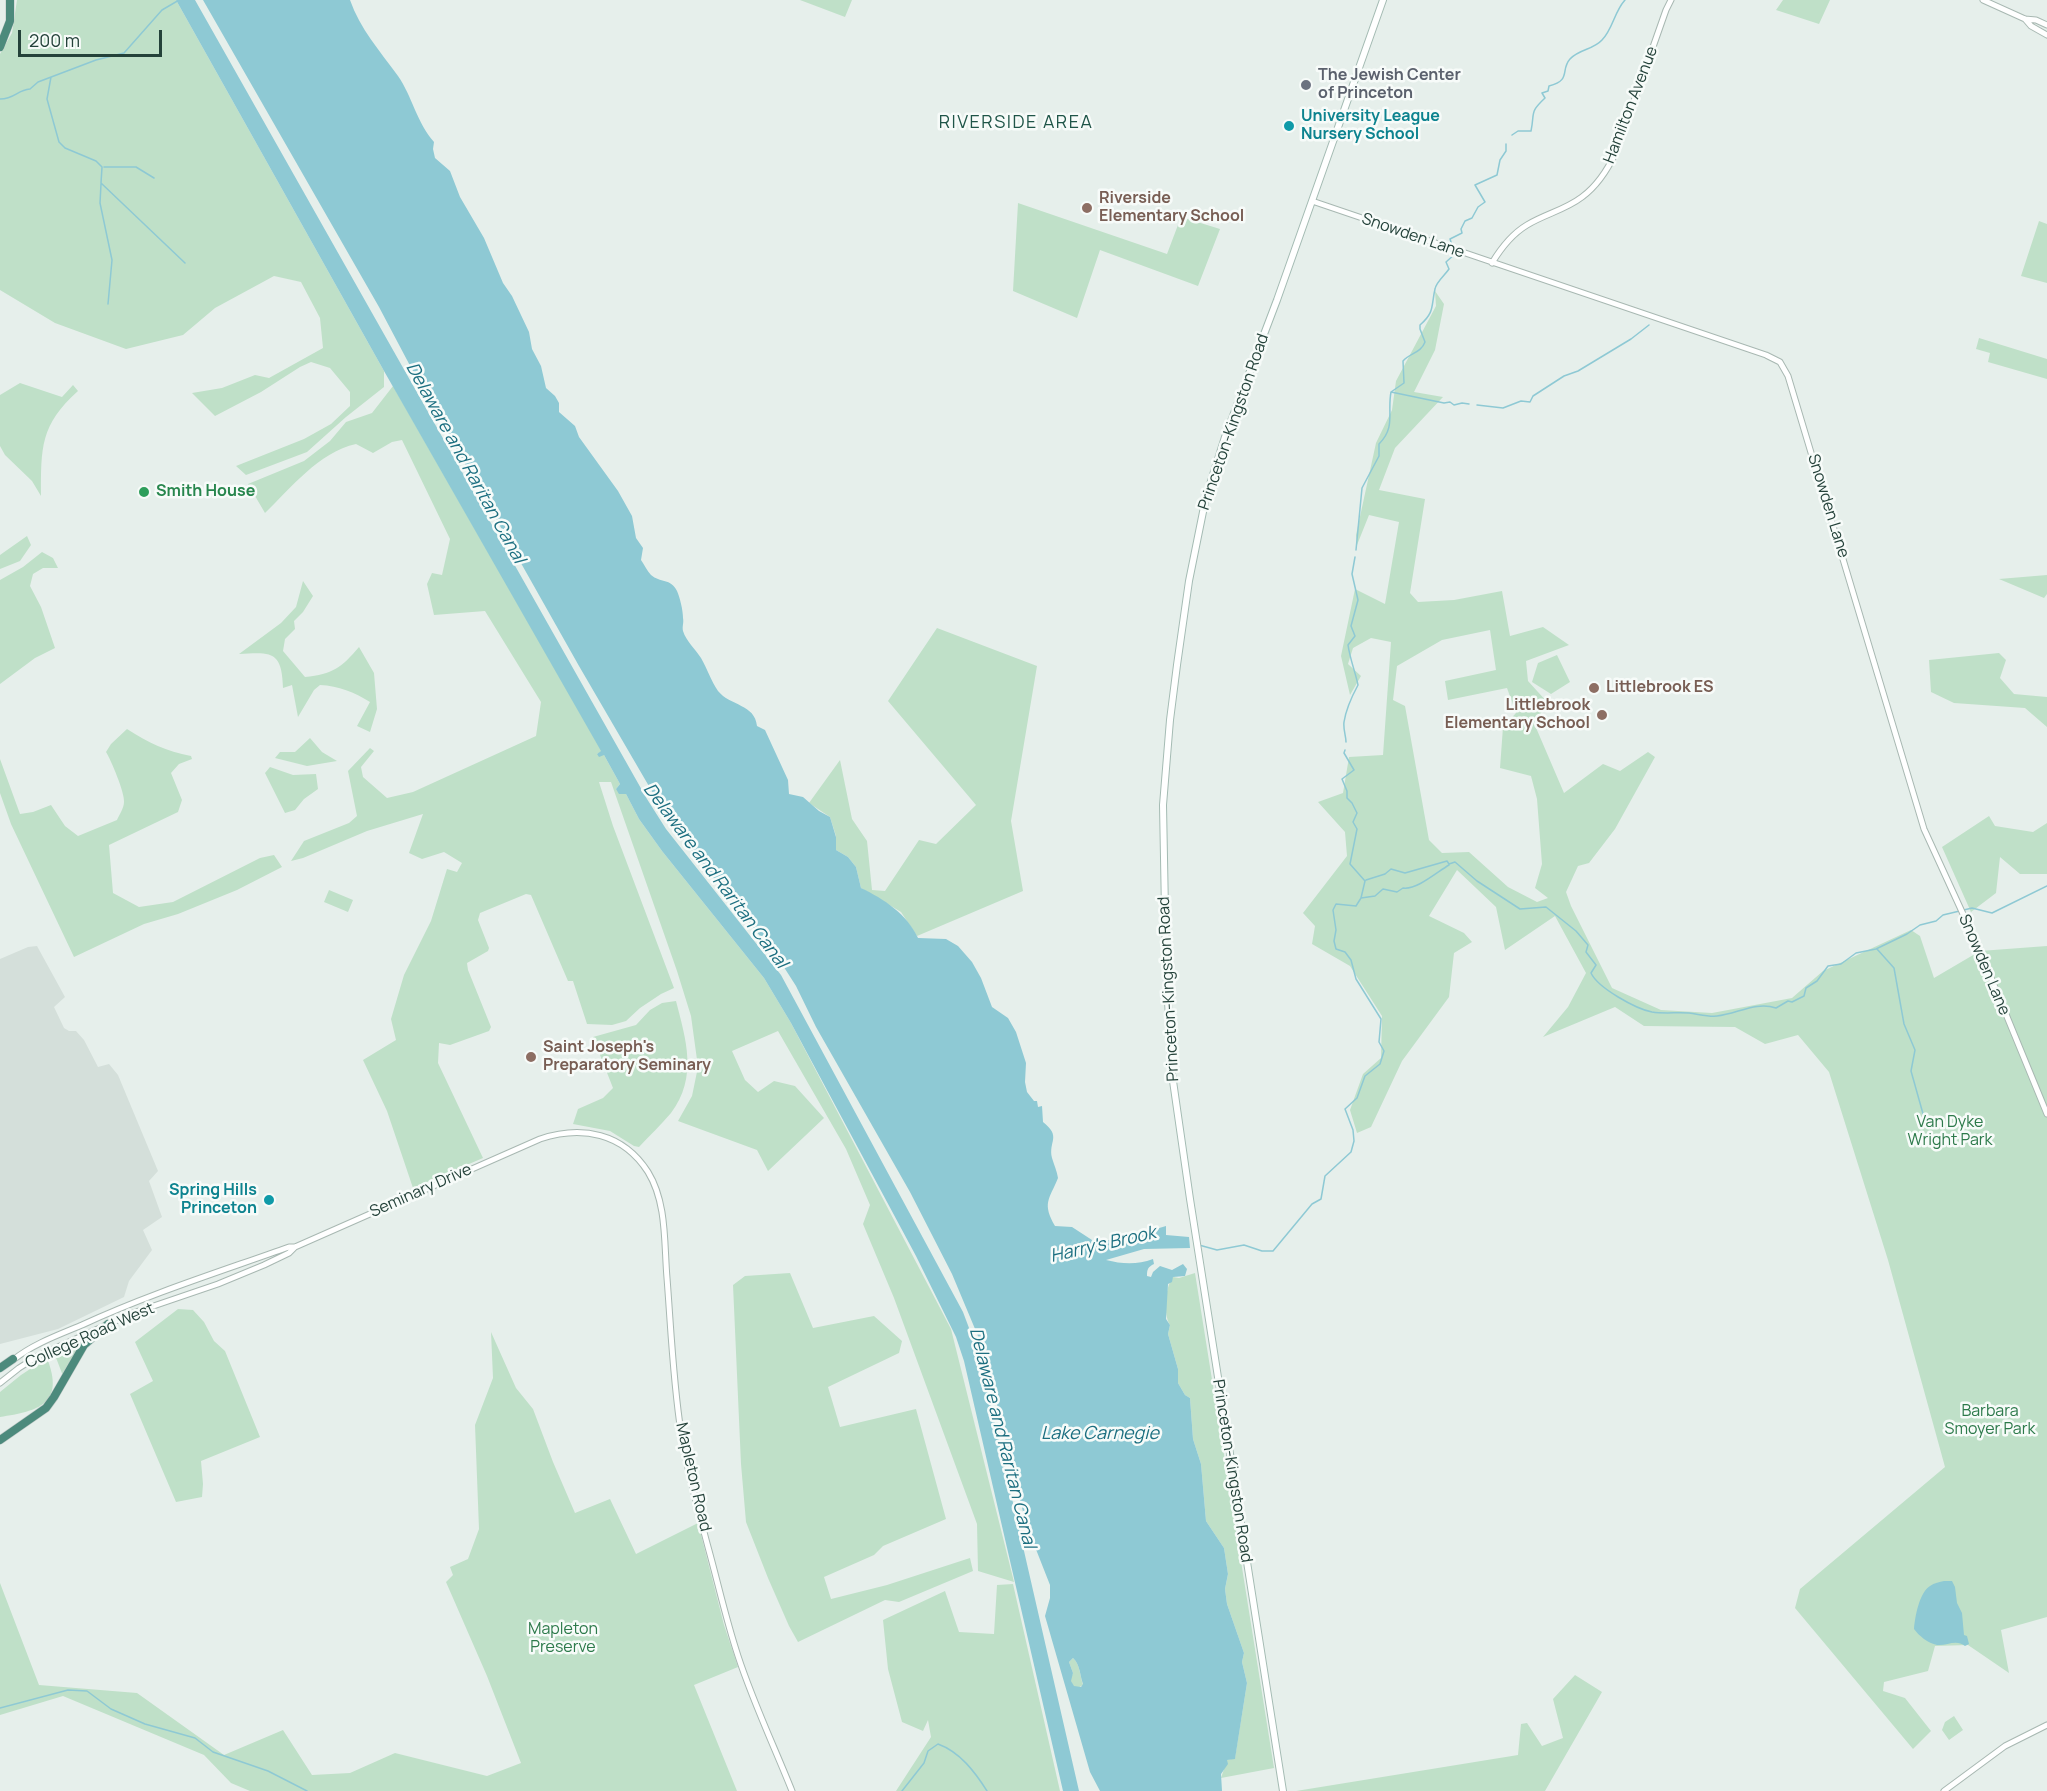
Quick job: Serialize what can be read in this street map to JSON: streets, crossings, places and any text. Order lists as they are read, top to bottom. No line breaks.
{"streets":{"main road":["Princeton-Kingston Road"],"street":["Hamilton Avenue","Snowden Lane","Seminary Drive","College Road West","Mapleton Road"]},"crossings":[["Hamilton Avenue","Snowden Lane"],["Snowden Lane","Princeton-Kingston Road"],["Seminary Drive","College Road West"],["Seminary Drive","Mapleton Road"]],"districts":["RIVERSIDE AREA"],"water":["Delaware and Raritan Canal","Harry's Brook","Lake Carnegie"],"parks":["Van Dyke Wright Park","Barbara Smoyer Park","Mapleton Preserve"],"places":["The Jewish Center of Princeton","University League Nursery School","Riverside Elementary School","Smith House","Littlebrook ES","Littlebrook Elementary School","Saint Joseph's Preparatory Seminary","Spring Hills Princeton"],"scale_bar":"200 m"}
